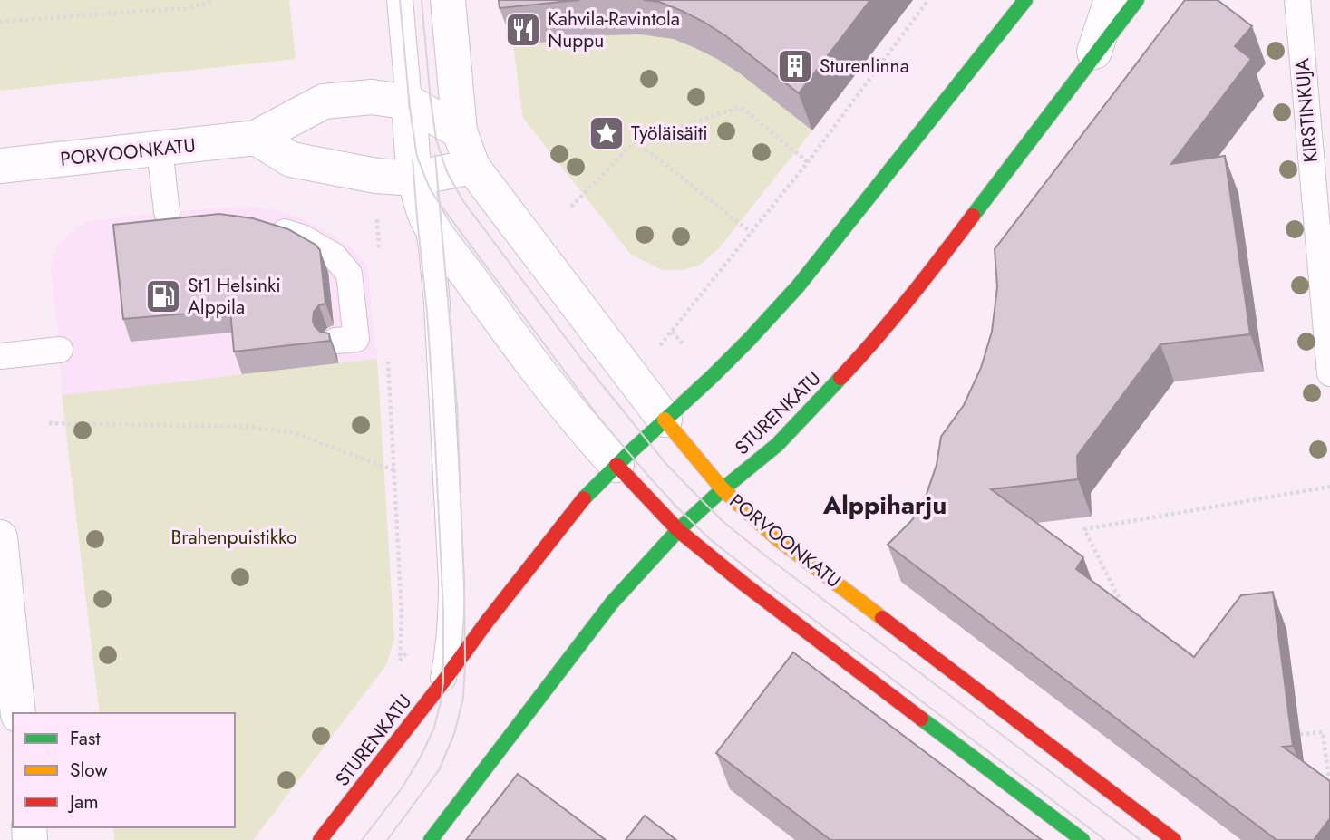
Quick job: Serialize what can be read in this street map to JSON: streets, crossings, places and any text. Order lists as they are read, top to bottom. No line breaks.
{"streets":{"main road":["PORVOONKATU","STURENKATU"],"lane":["KIRSTINKUJA"]},"crossings":[["PORVOONKATU","STURENKATU"]],"districts":["Alppiharju"],"parks":["Brahenpuistikko"],"places":{"restaurant":["Kahvila-Ravintola Nuppu"],"building":["Sturenlinna"],"place":["Työläisäiti"],"fuel station":["St1 Helsinki Alppila"]},"legend":["Fast","Slow","Jam"]}
